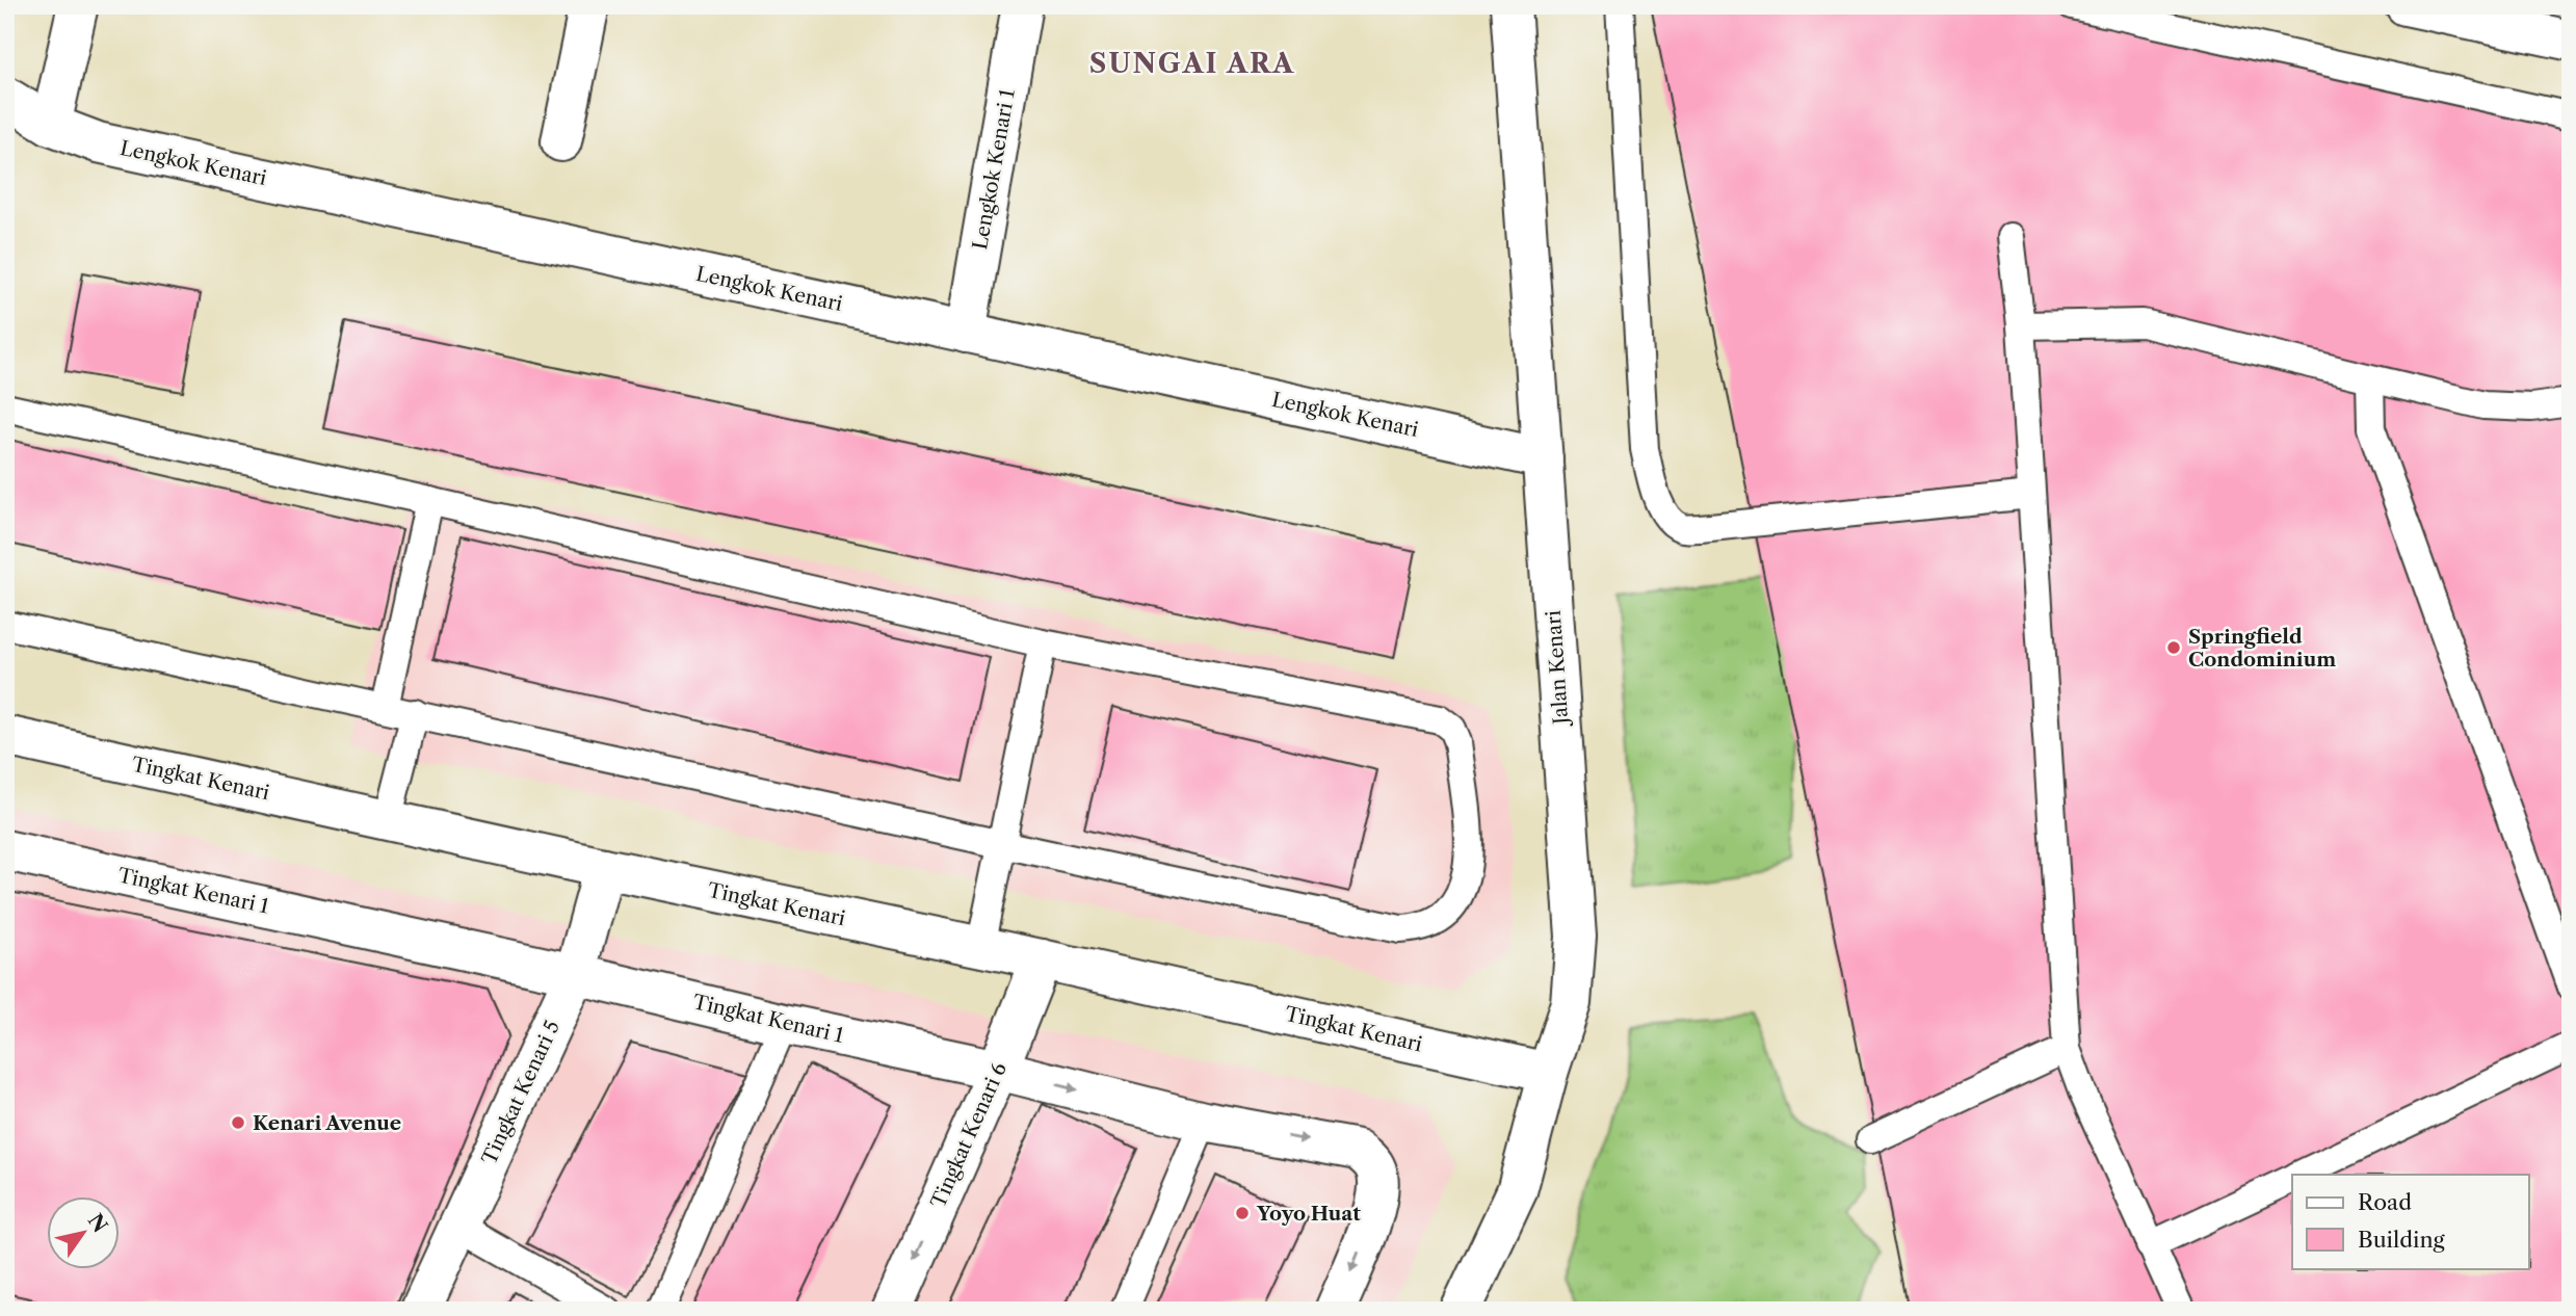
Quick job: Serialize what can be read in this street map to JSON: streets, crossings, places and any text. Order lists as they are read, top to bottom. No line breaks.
{"streets":{"street":["Lengkok Kenari","Lengkok Kenari 1","Jalan Kenari","Tingkat Kenari","Tingkat Kenari 1","Tingkat Kenari 5","Tingkat Kenari 6"]},"crossings":[["Lengkok Kenari","Lengkok Kenari 1"],["Lengkok Kenari","Jalan Kenari"],["Jalan Kenari","Tingkat Kenari"],["Tingkat Kenari","Tingkat Kenari 5"],["Tingkat Kenari","Tingkat Kenari 6"],["Tingkat Kenari 1","Tingkat Kenari 5"],["Tingkat Kenari 1","Tingkat Kenari 6"]],"one_way":["Tingkat Kenari 6"],"districts":["SUNGAI ARA"],"places":["Springfield Condominium","Kenari Avenue","Yoyo Huat"],"legend":["Road","Building"],"north":"top right"}
